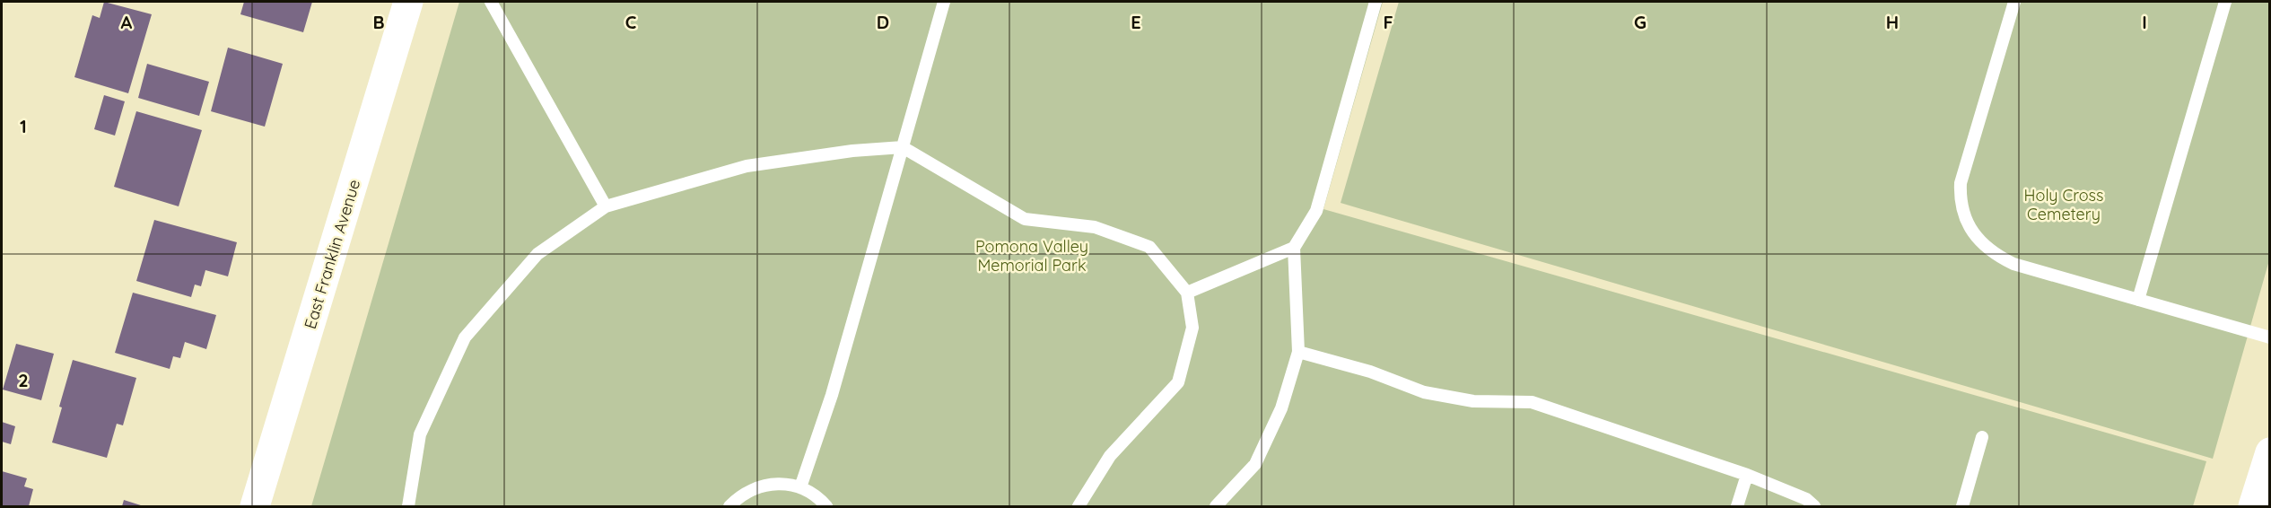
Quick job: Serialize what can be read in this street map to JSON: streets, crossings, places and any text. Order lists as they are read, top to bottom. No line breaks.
{"streets":{"street":["East Franklin Avenue"]},"parks":["Holy Cross Cemetery","Pomona Valley Memorial Park"],"grid":{"columns":["A","B","C","D","E","F","G","H","I"],"rows":["1","2"]}}
